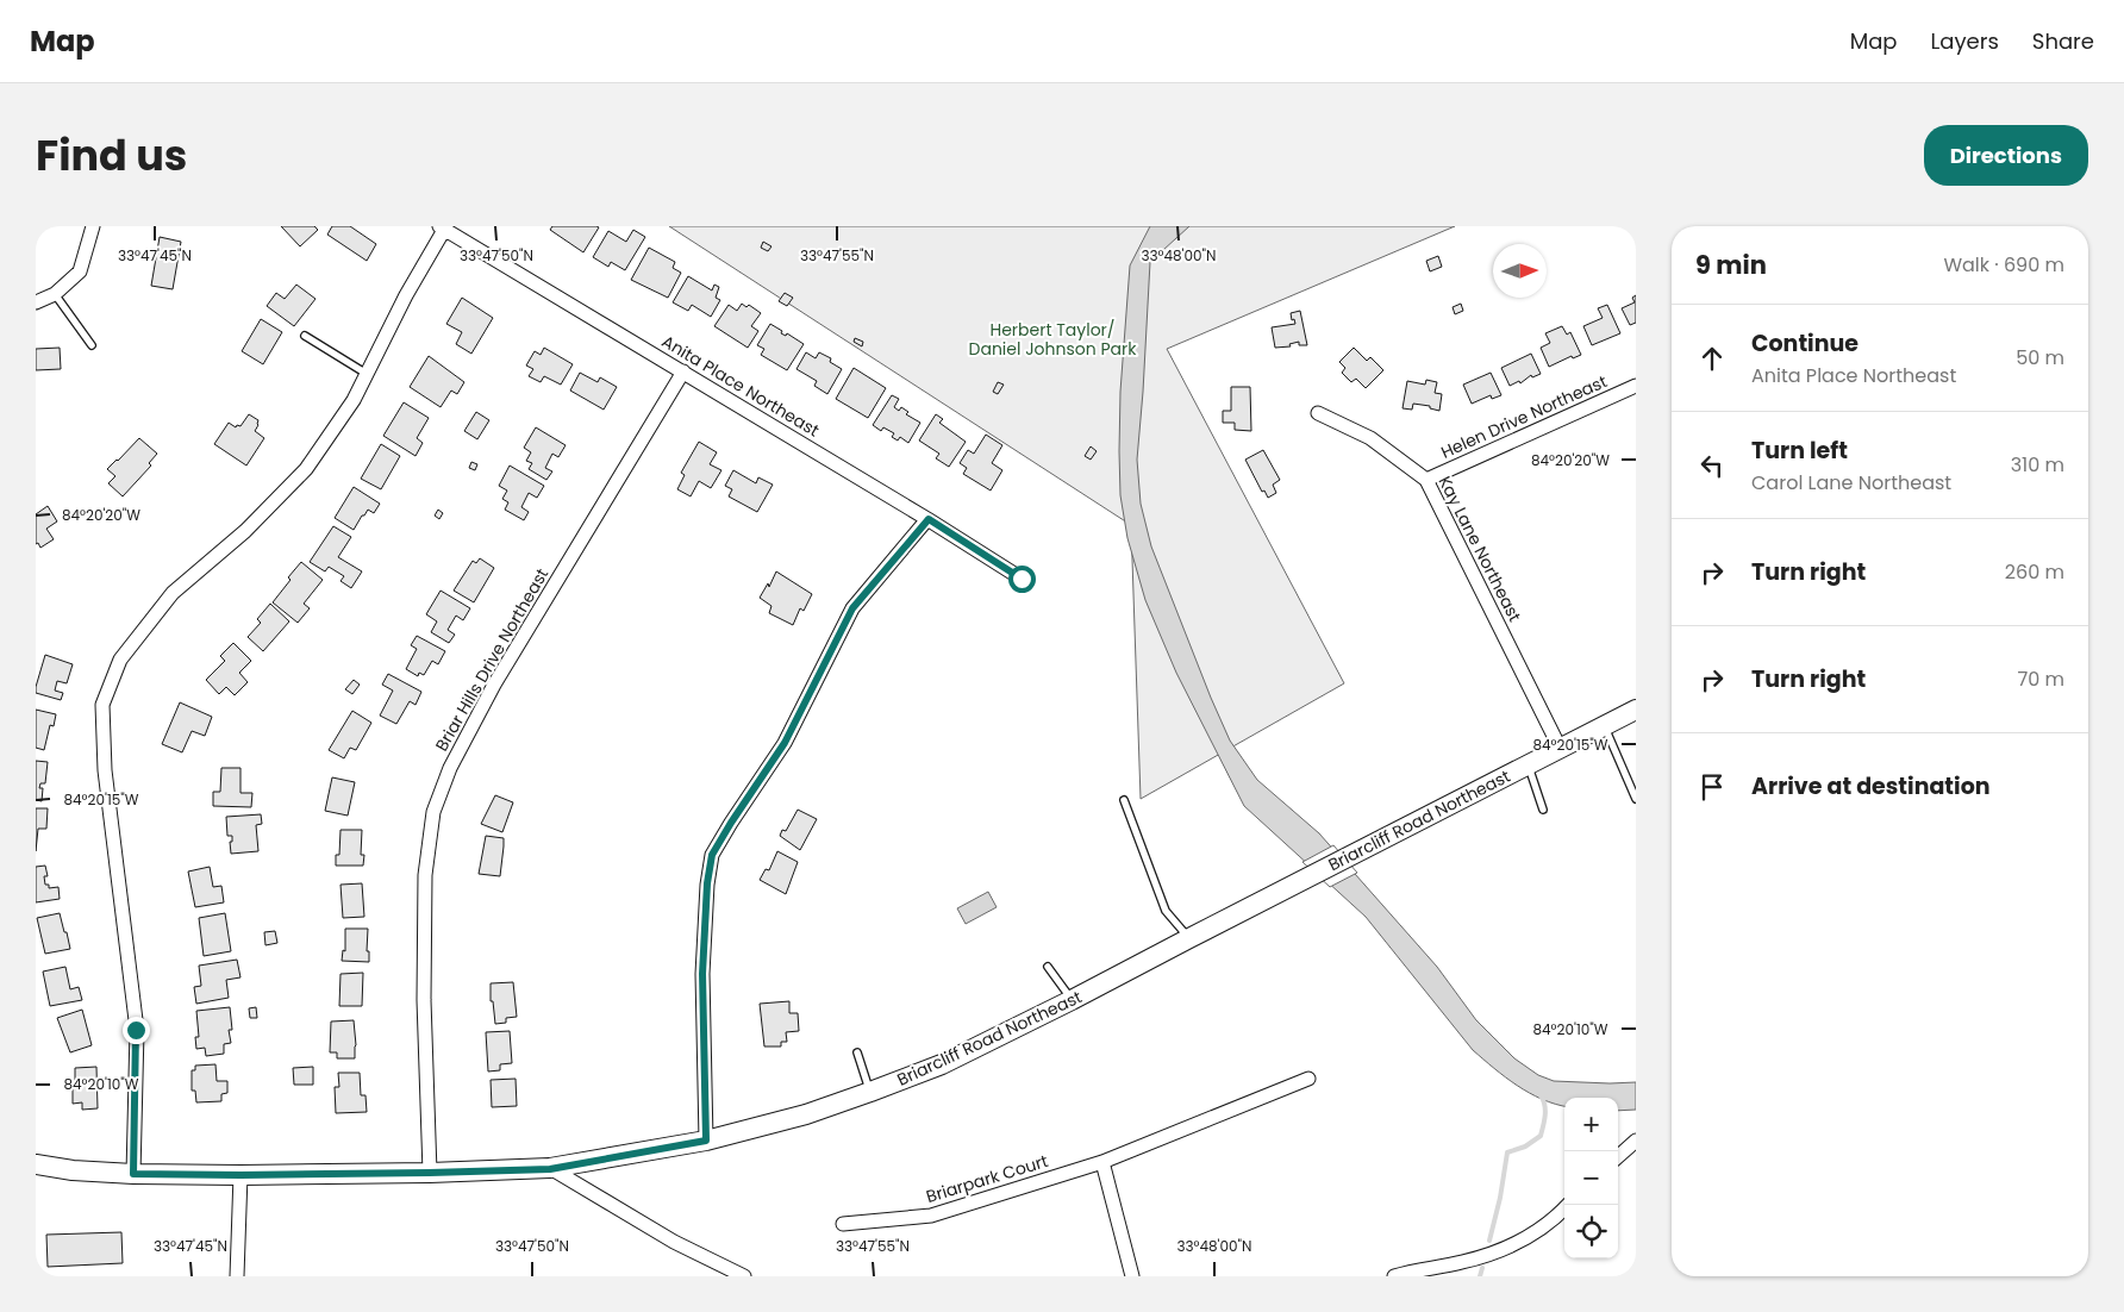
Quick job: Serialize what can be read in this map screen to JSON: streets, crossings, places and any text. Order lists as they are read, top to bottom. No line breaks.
{"streets":{"main road":["Briarcliff Road Northeast"],"street":["Anita Place Northeast","Helen Drive Northeast","Kay Lane Northeast","Briar Hills Drive Northeast","Briarpark Court"]},"crossings":[["Anita Place Northeast","Briar Hills Drive Northeast"],["Helen Drive Northeast","Kay Lane Northeast"],["Kay Lane Northeast","Briarcliff Road Northeast"],["Briar Hills Drive Northeast","Briarcliff Road Northeast"]],"parks":["Herbert Taylor/ Daniel Johnson Park"],"north":"right","page":{"header":"Map","nav":["Map","Layers","Share"],"title":"Find us","buttons":"Directions","heading":["9 min","Walk · 690 m"],"list":[["Continue","Anita Place Northeast","50 m"],["Turn left","Carol Lane Northeast","310 m"],["Turn right","260 m"],["Turn right","70 m"],"Arrive at destination"],"map_buttons":["+","−"]},"coordinates":["33°47'45\"N","33°47'50\"N","33°47'55\"N","33°48'00\"N","84°20'20\"W","84°20'15\"W","84°20'10\"W"]}
